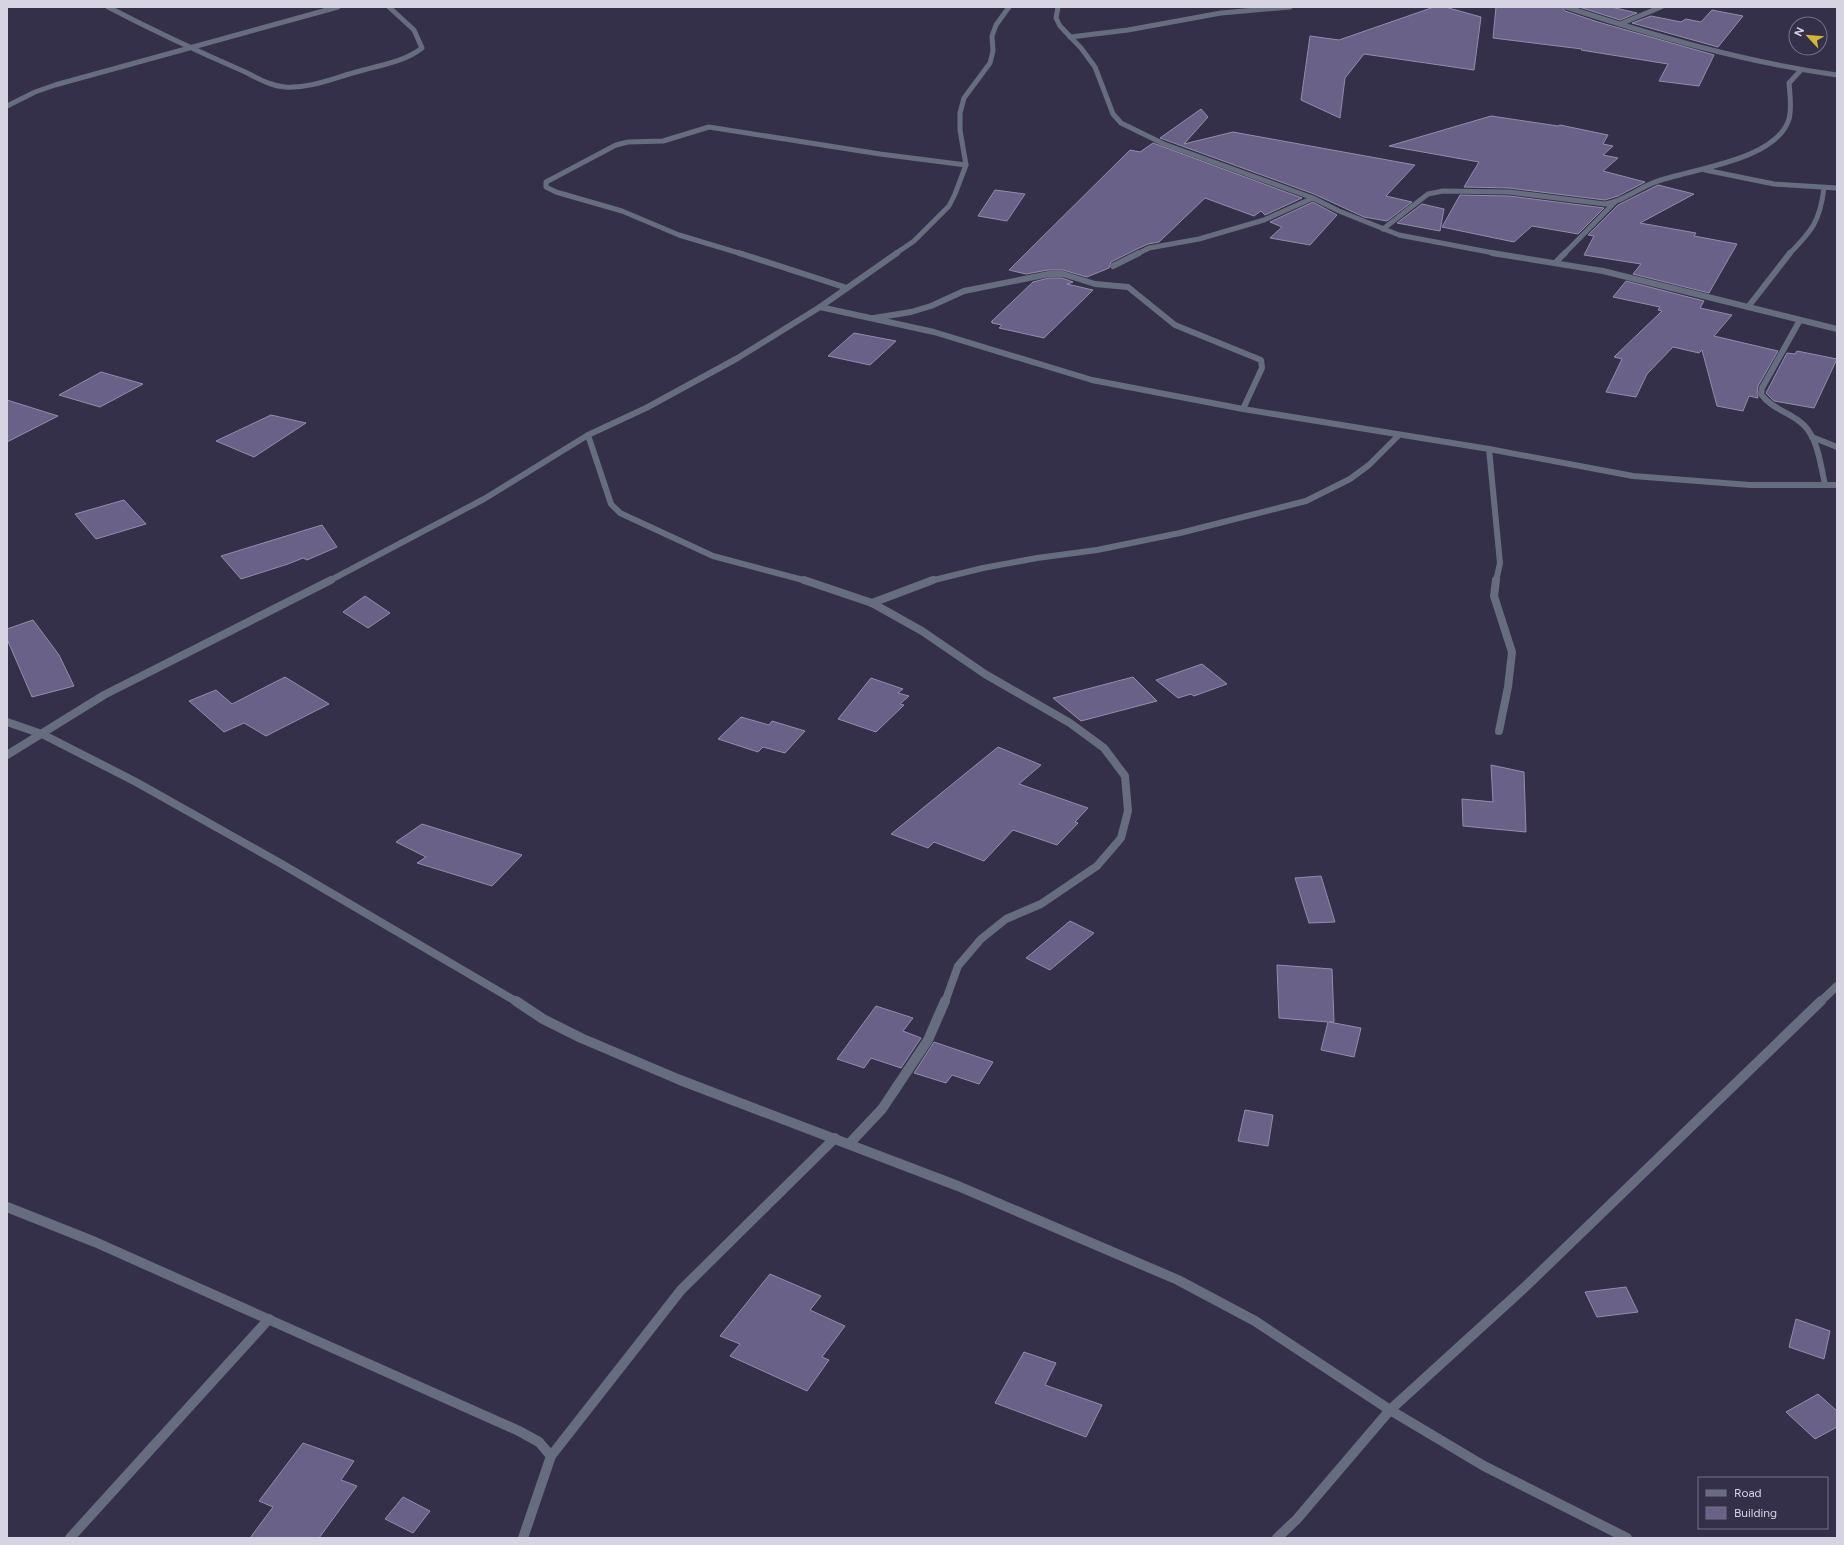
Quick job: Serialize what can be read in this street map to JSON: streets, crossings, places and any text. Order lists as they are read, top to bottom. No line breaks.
{"legend":["Road","Building"],"north":"top left"}
